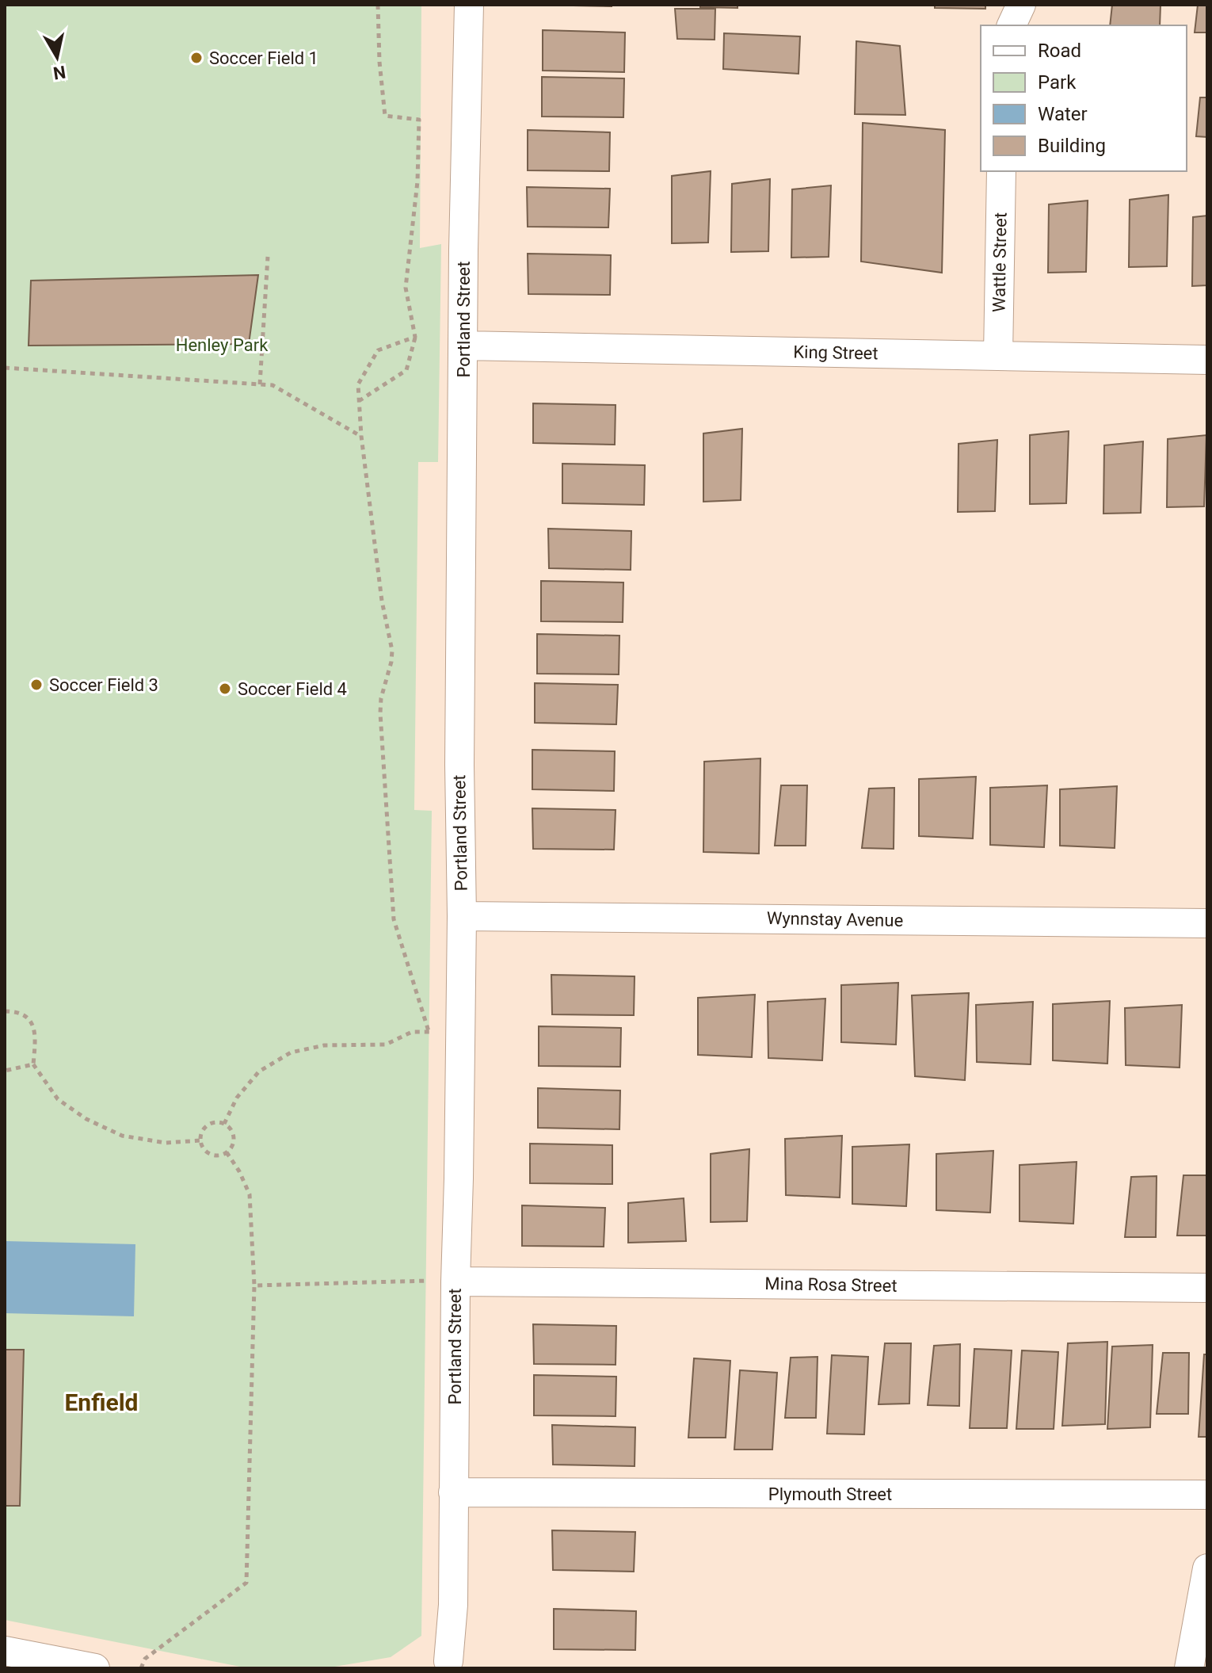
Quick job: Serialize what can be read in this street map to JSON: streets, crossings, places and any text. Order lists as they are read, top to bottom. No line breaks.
{"streets":{"street":["Wattle Street","Portland Street","King Street","Wynnstay Avenue","Mina Rosa Street","Plymouth Street"]},"crossings":[["Wattle Street","King Street"],["Portland Street","King Street"],["Portland Street","Wynnstay Avenue"],["Portland Street","Mina Rosa Street"],["Portland Street","Plymouth Street"]],"districts":["Enfield"],"parks":["Henley Park"],"places":["Soccer Field 1","Soccer Field 3","Soccer Field 4"],"legend":["Road","Park","Water","Building"],"north":"bottom"}
